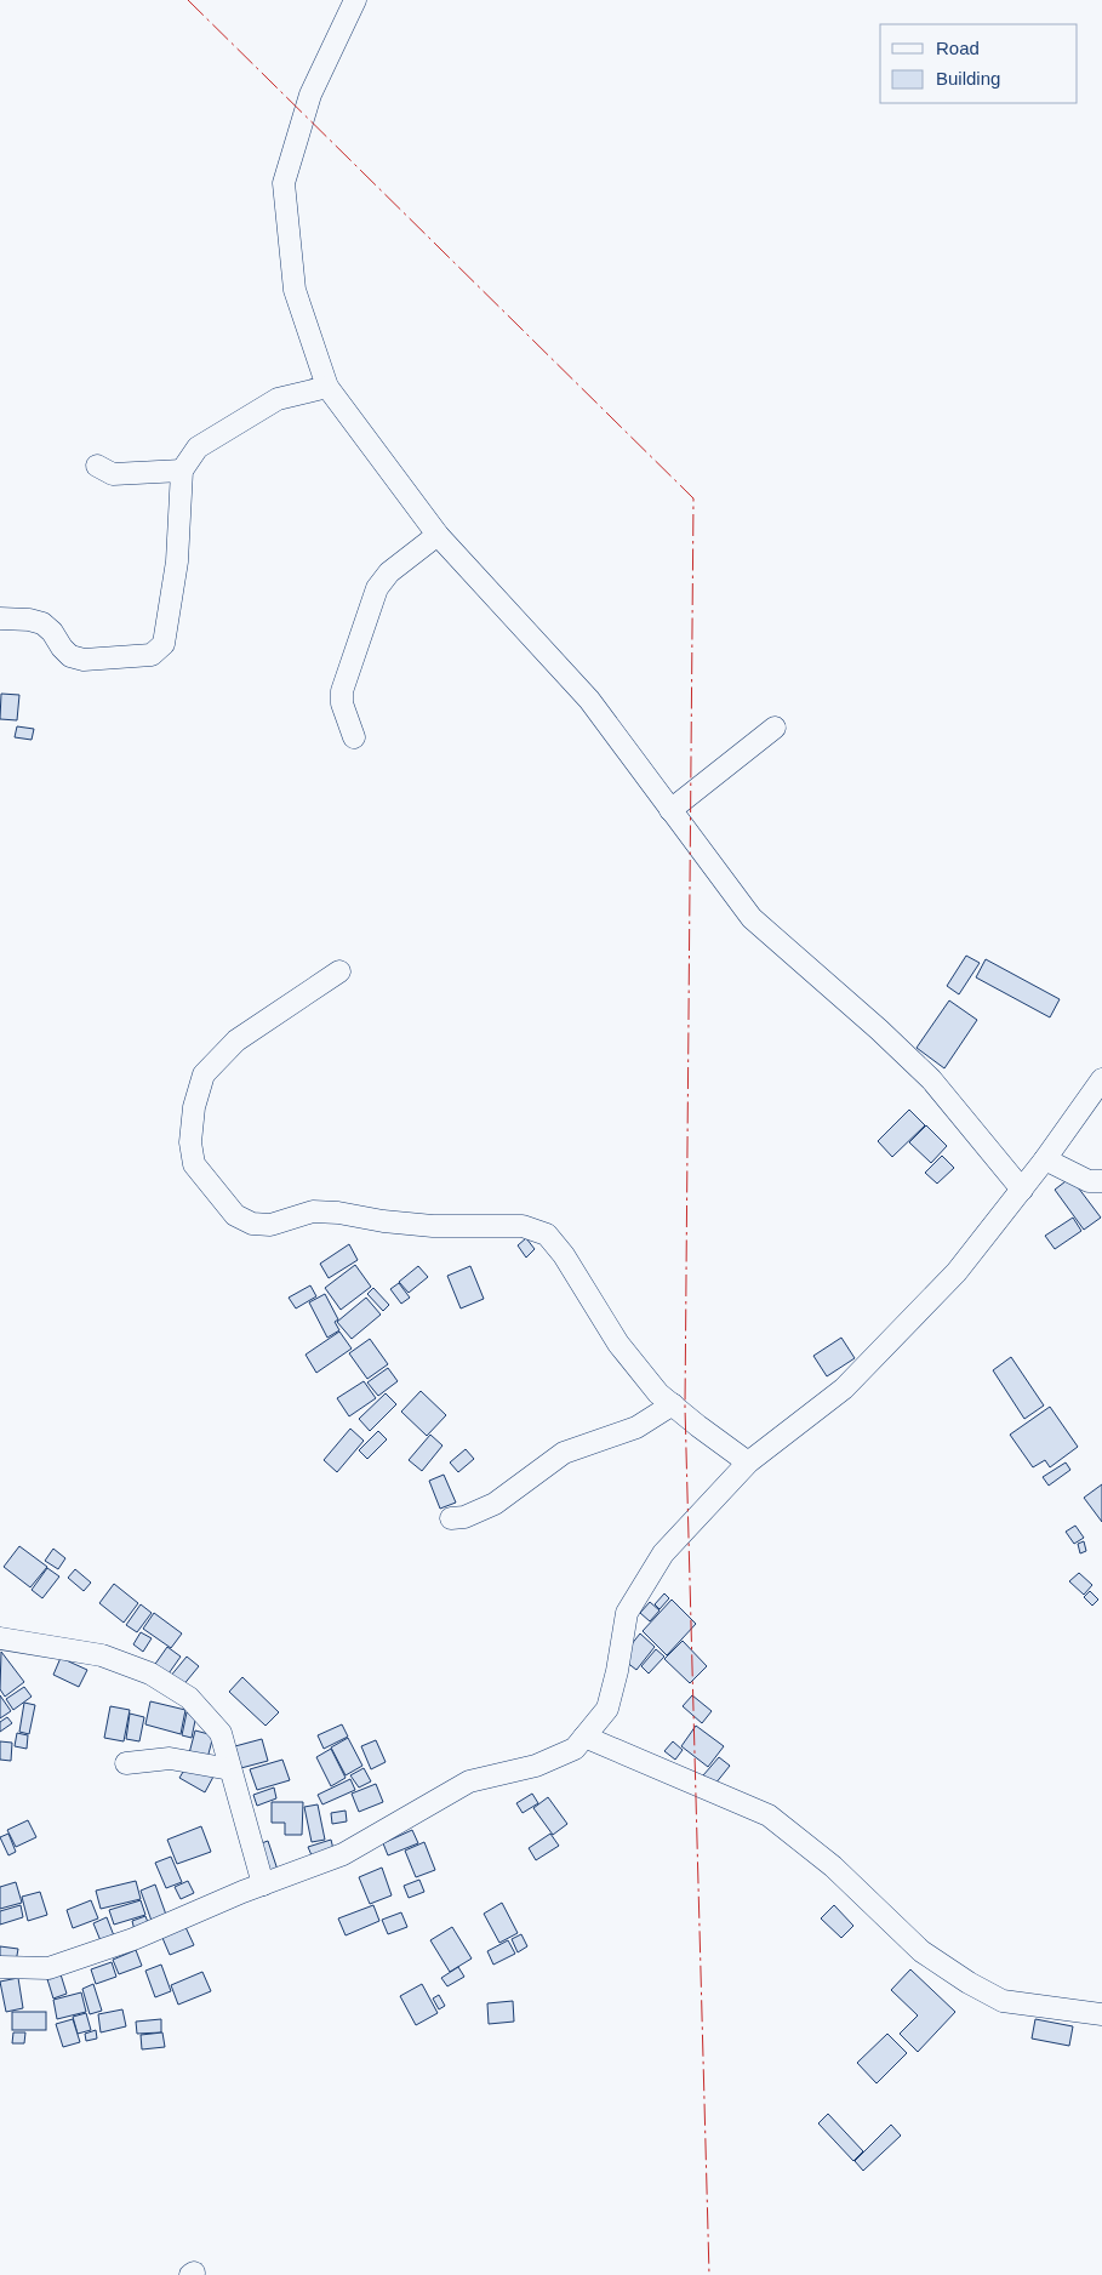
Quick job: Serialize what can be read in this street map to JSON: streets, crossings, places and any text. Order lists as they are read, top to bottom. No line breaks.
{"legend":["Road","Building"]}
